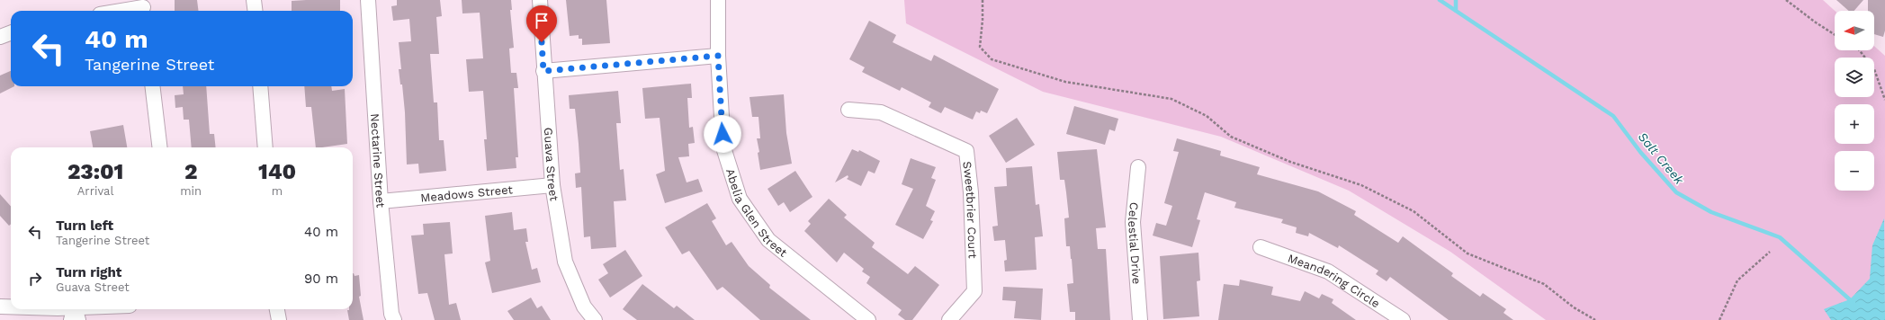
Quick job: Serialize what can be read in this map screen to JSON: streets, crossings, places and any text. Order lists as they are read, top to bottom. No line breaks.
{"streets":{"street":["Nectarine Street","Guava Street","Meadows Street","Sweetbrier Court","Abelia Glen Street","Celestial Drive","Meandering Circle"]},"crossings":[["Nectarine Street","Meadows Street"],["Guava Street","Meadows Street"]],"water":["Salt Creek"],"north":"left","page":{"map_buttons":["+","−"],"turn":["40 m","Tangerine Street"],"eta":["23:01","Arrival","2","min","140","m"],"list":[{"name":"Turn left","note":"Tangerine Street","value":"40 m"},{"name":"Turn right","note":"Guava Street","value":"90 m"}]}}
